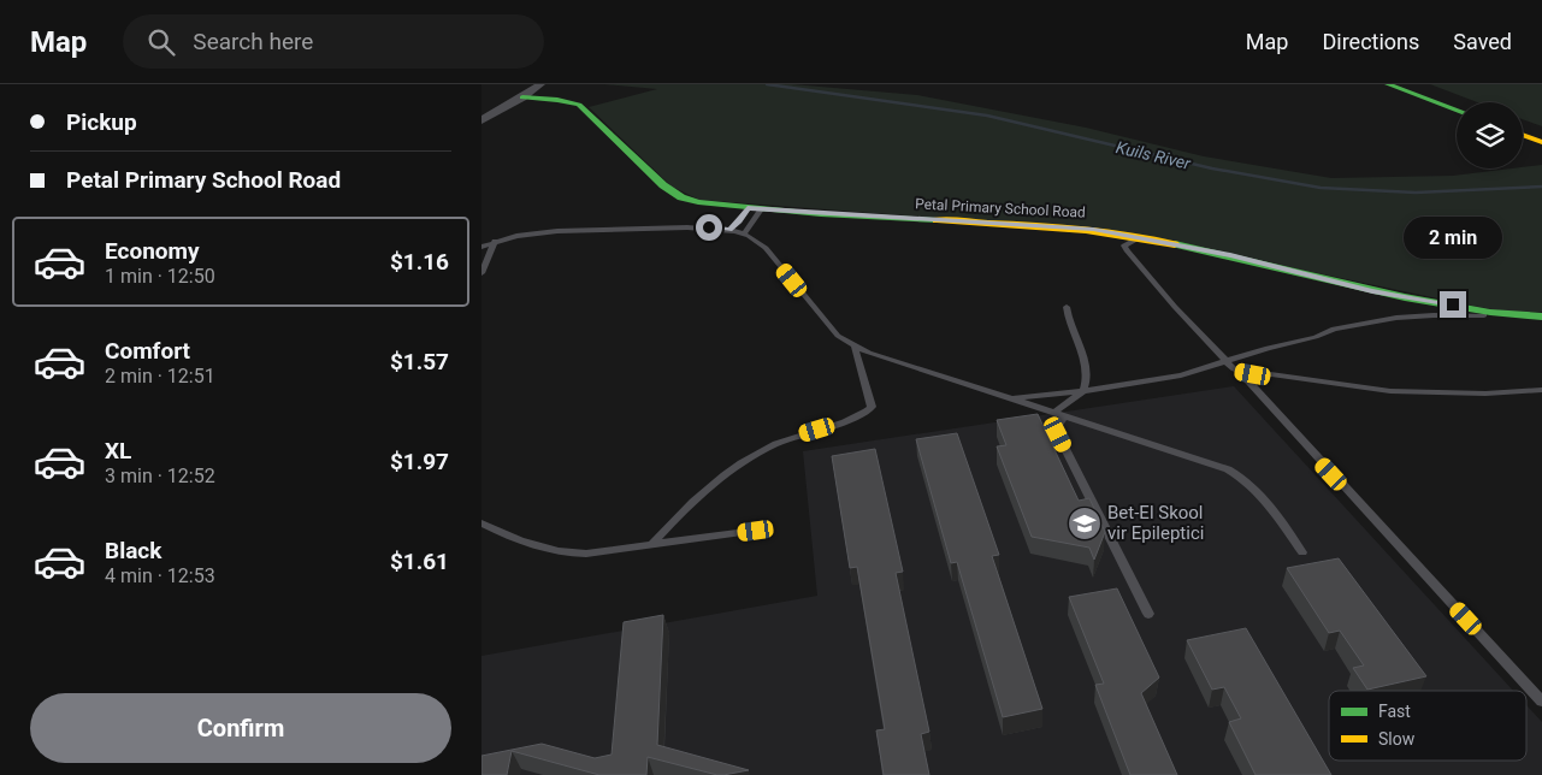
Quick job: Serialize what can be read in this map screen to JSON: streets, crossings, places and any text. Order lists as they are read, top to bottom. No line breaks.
{"streets":{"street":["Petal Primary School Road"]},"water":["Kuils River"],"places":{"school or university":["Bet-El Skool vir Epileptici"]},"legend":["Fast","Slow"],"page":{"header":"Map","search":"Search here","nav":["Map","Directions","Saved"],"banner":["Pickup","Petal Primary School Road"],"list":[{"name":"Economy","note":"1 min · 12:50","value":"$1.16"},{"name":"Comfort","note":"2 min · 12:51","value":"$1.57"},{"name":"XL","note":"3 min · 12:52","value":"$1.97"},{"name":"Black","note":"4 min · 12:53","value":"$1.61"}],"bubble":"2 min","buttons":"Confirm"}}
